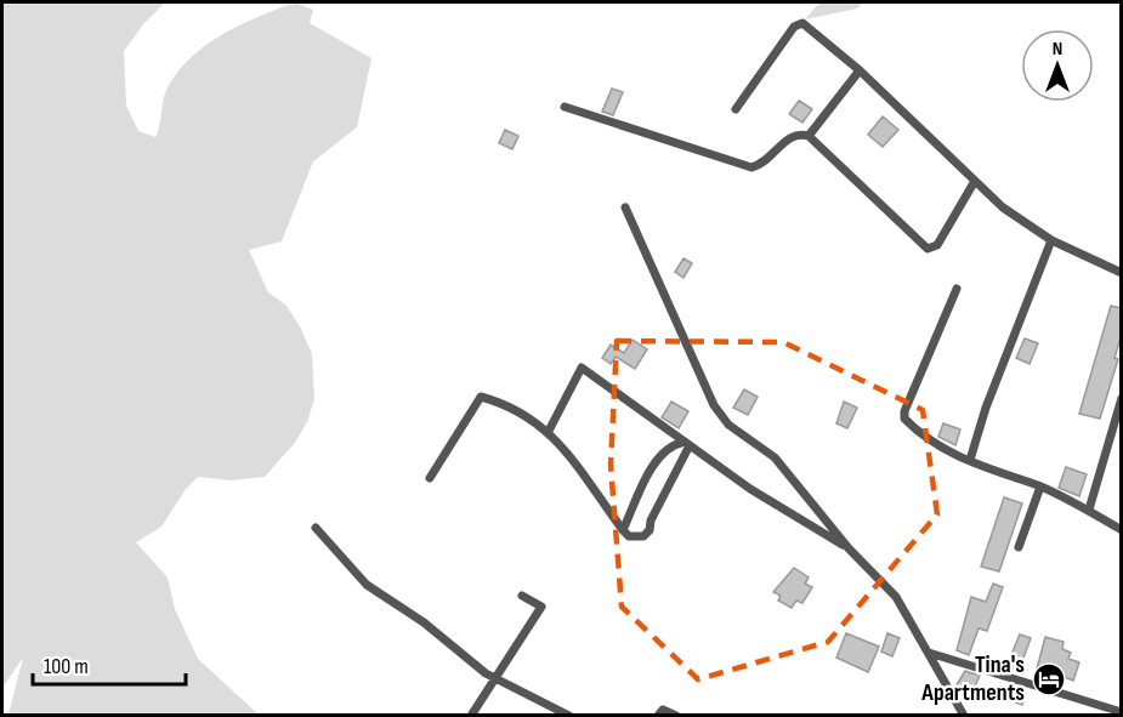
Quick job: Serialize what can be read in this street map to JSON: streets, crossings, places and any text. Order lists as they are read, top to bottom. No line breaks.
{"places":{"hotel":["Tina's Apartments"]},"scale_bar":"100 m","north":"top"}
